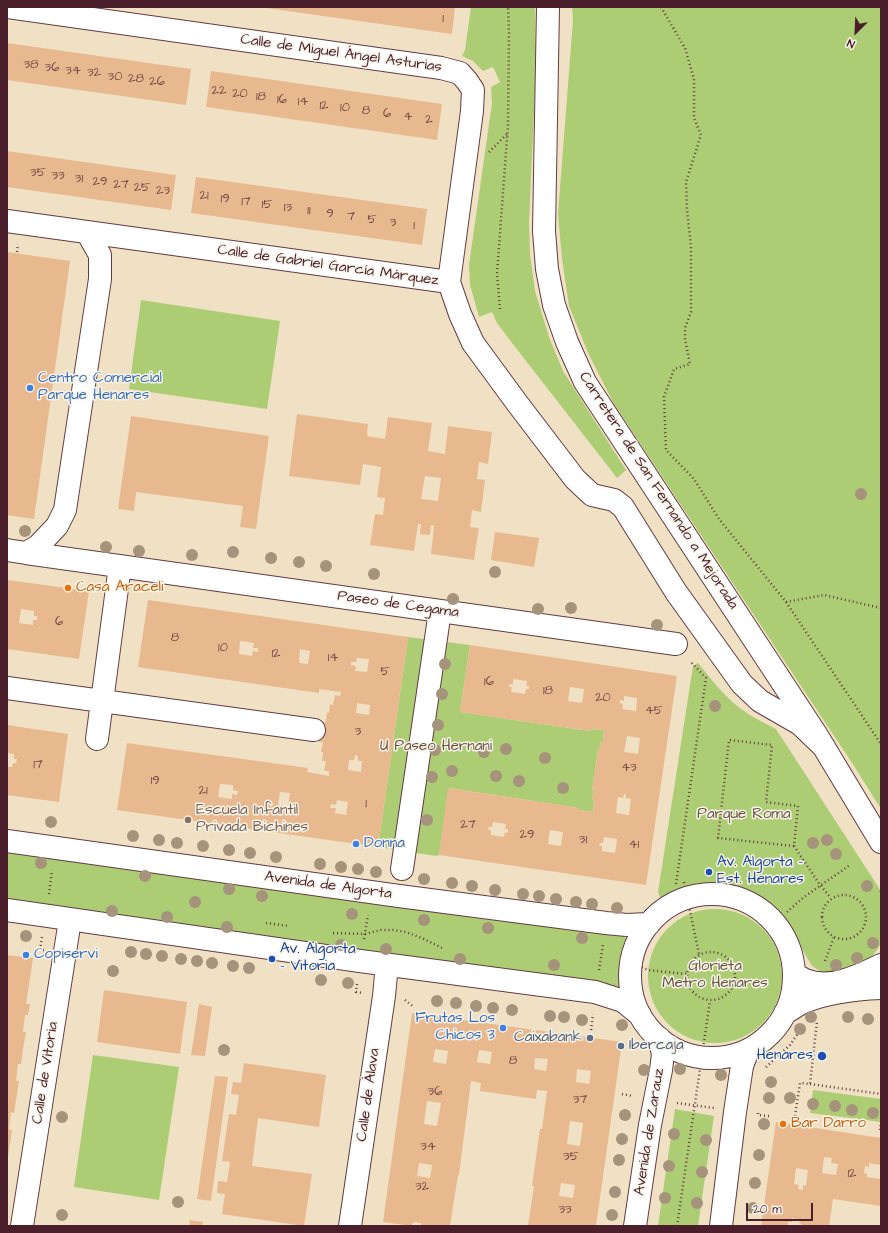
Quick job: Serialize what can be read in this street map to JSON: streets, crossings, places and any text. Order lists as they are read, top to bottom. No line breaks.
{"streets":{"street":["Calle de Miguel Ángel Asturias","Calle de Gabriel García Márquez","Carretera de San Fernando a Mejorada","Paseo de Cegama","Avenida de Algorta","Calle de Vitoria","Calle de Álava","Avenida de Zarauz"]},"crossings":[["Calle de Miguel Ángel Asturias","Calle de Gabriel García Márquez"],["Calle de Gabriel García Márquez","Carretera de San Fernando a Mejorada"],["Calle de Gabriel García Márquez","Paseo de Cegama"]],"parks":["U Paseo Hernani","Parque Roma","Glorieta Metro Henares"],"places":["Centro Comercial Parque Henares","Casa Araceli","Escuela Infantil Privada Bichines","Donna","Av. Algorta - Est. Henares","Copiservi","Av. Algorta - Vitoria","Frutas Los Chicos 3","Caixabank","Ibercaja","Henares","Bar Darro"],"house_numbers":["1","38","36","34","32","30","28","26","22","20","18","16","14","12","10","8","6","4","2","35","33","31","29","27","25","23","21","19","17","15","13","11","9","7","5","3","1","6","8","10","12","14","5","16","18","20","45","3","17","43","19","21","1","27","29","31","41","8","36","37","34","35","12","32","33"],"scale_bar":"20 m","north":"bottom left"}
